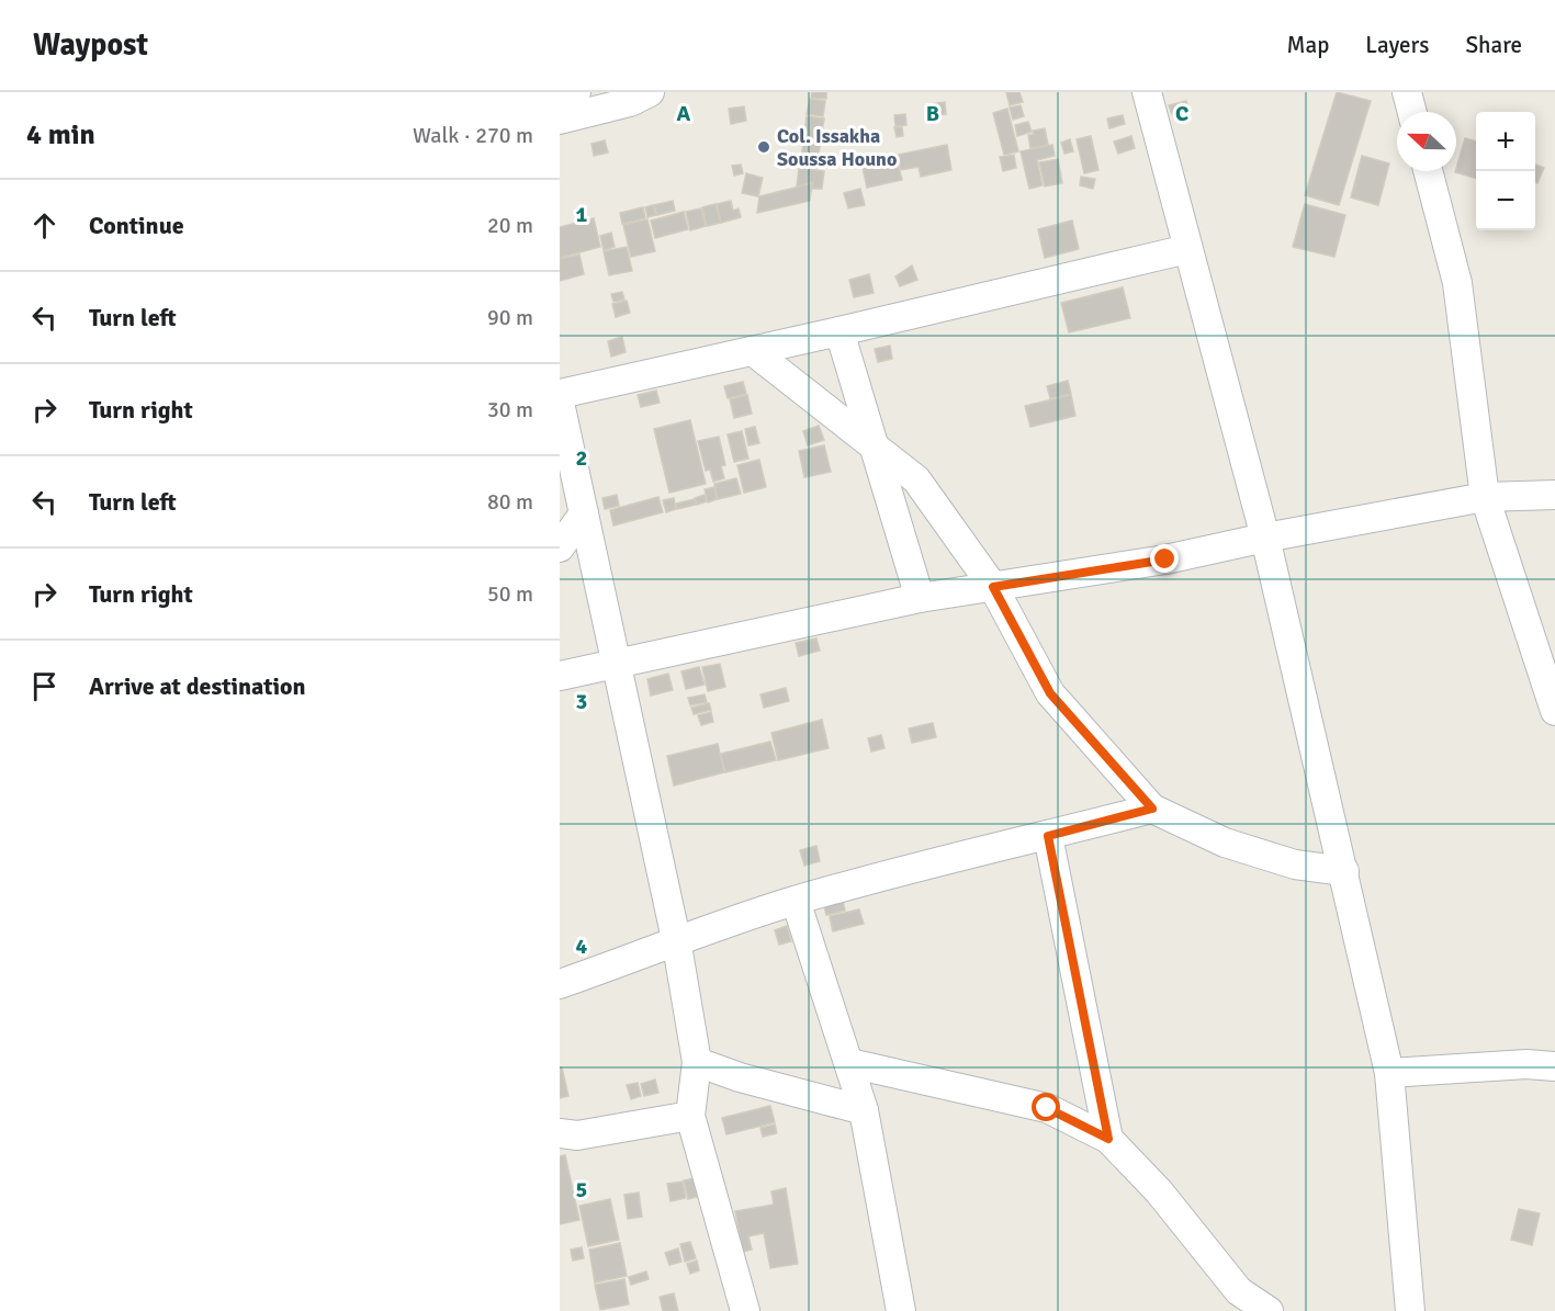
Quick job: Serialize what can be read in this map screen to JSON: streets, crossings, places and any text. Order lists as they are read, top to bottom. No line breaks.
{"places":["Col. Issakha Soussa Houno"],"north":"left","page":{"header":"Waypost","nav":["Map","Layers","Share"],"heading":["4 min","Walk · 270 m"],"map_buttons":["+","−"],"list":[["Continue","20 m"],["Turn left","90 m"],["Turn right","30 m"],["Turn left","80 m"],["Turn right","50 m"],"Arrive at destination"]},"grid":{"columns":["A","B","C"],"rows":["1","2","3","4","5"]}}
